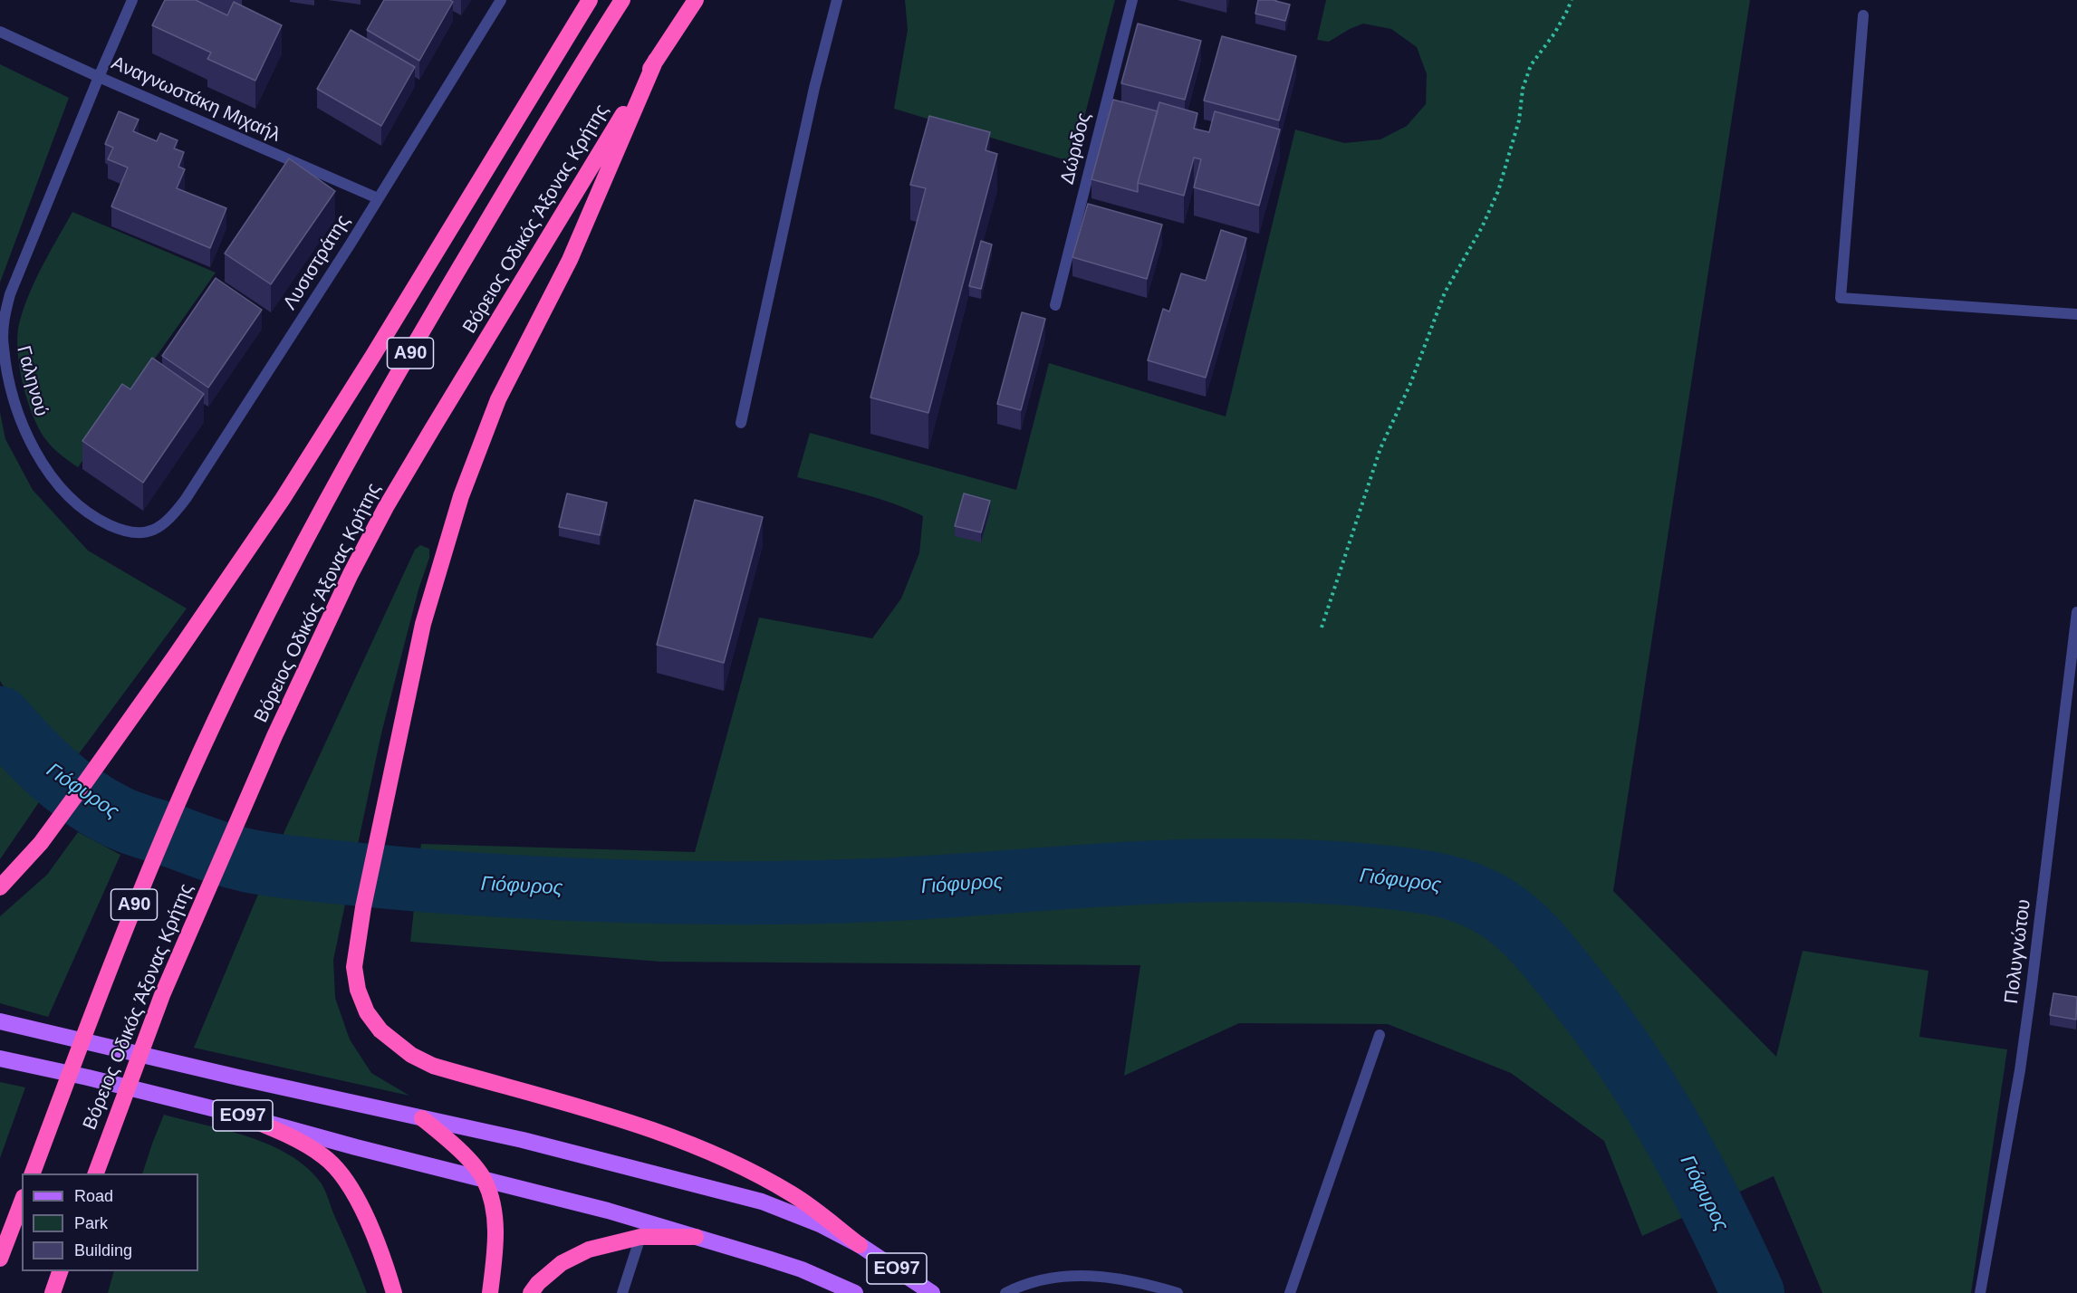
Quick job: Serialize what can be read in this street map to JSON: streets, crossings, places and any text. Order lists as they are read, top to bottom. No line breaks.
{"streets":{"highway":["Βόρειος Οδικός Άξονας Κρήτης","Α90"],"main road":["ΕΟ97"],"street":["Αναγνωστάκη Μιχαήλ","Δώριδος","Λυσιστράτης","Γαληνού","Πολυγνώτου"]},"crossings":[["Αναγνωστάκη Μιχαήλ","Λυσιστράτης"],["Αναγνωστάκη Μιχαήλ","Γαληνού"],["Λυσιστράτης","Γαληνού"]],"water":["Γιόφυρος"],"legend":["Road","Park","Building"]}
